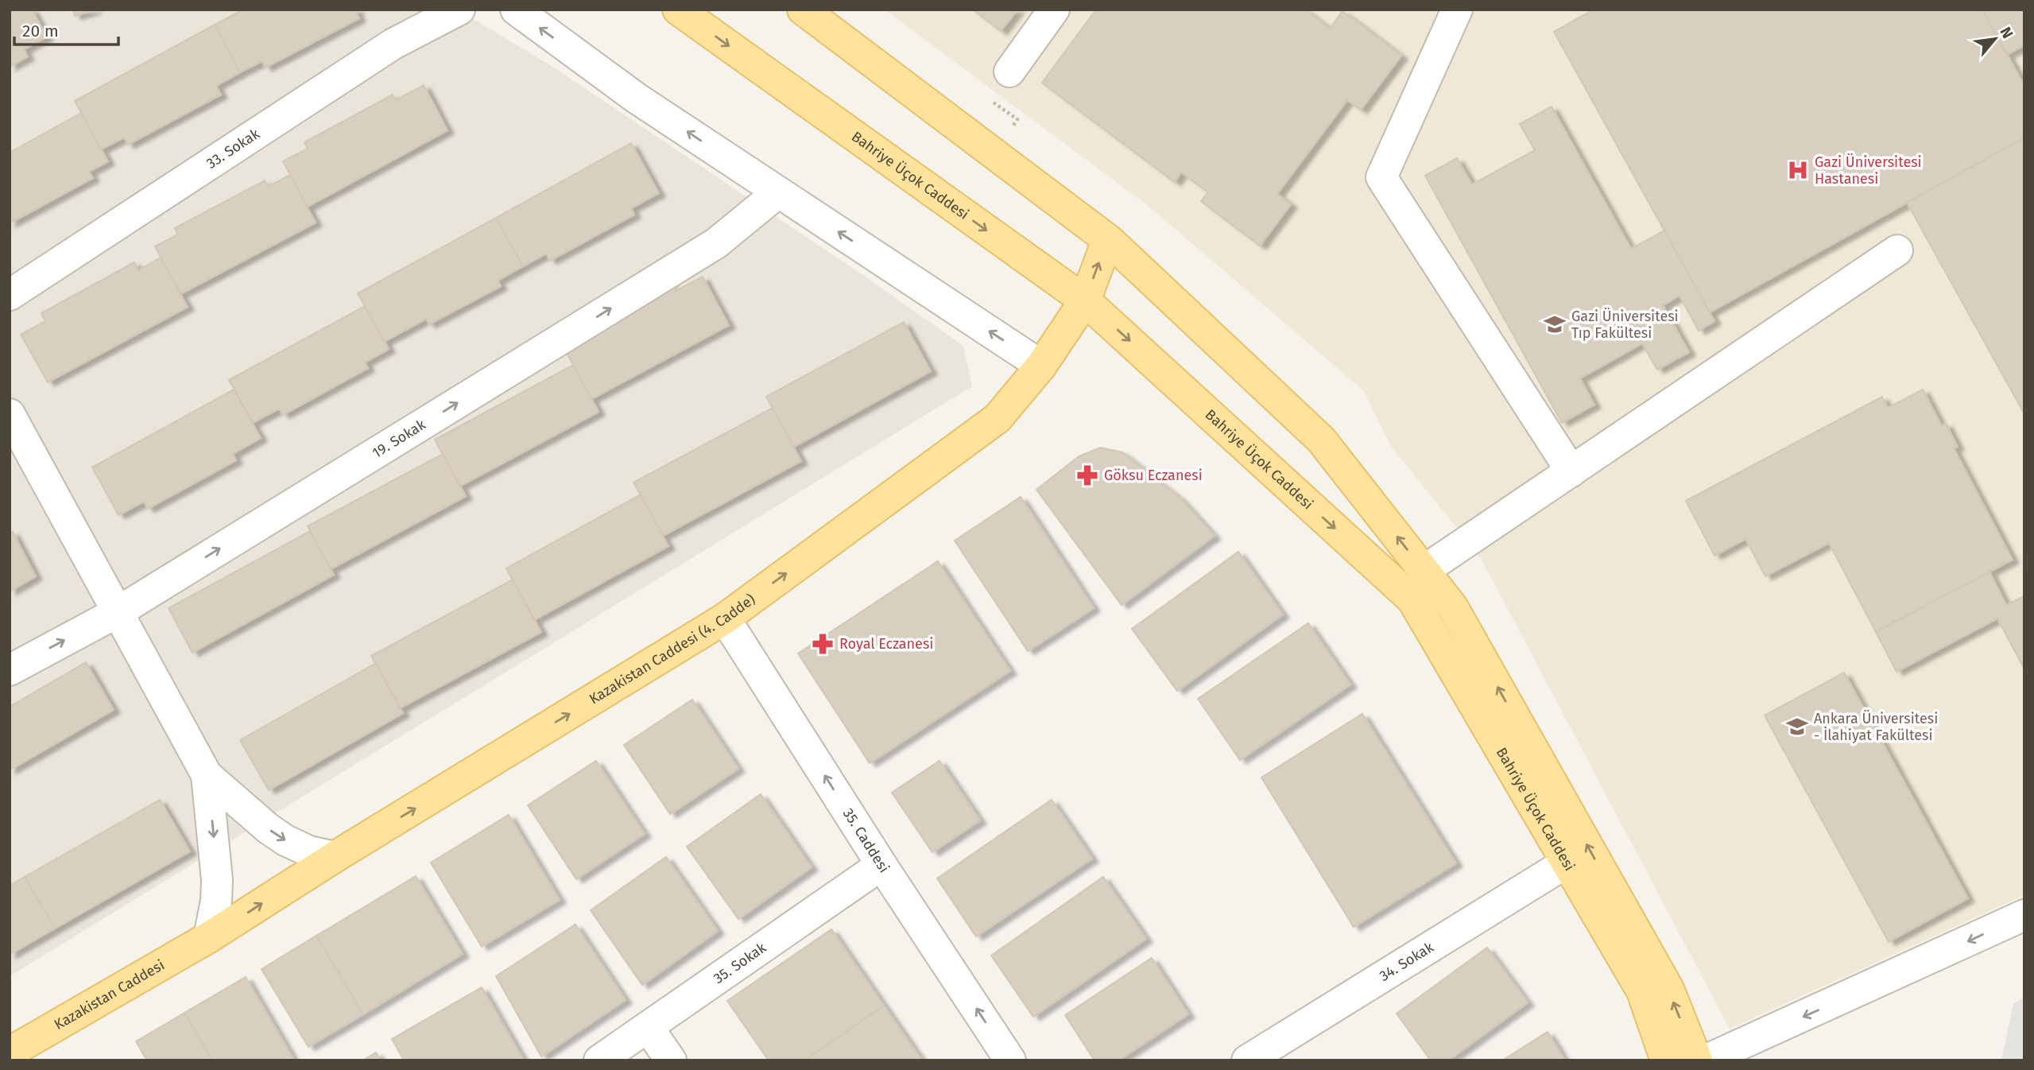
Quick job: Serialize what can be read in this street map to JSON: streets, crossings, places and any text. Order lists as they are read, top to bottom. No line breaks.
{"streets":{"main road":["Bahriye Üçok Caddesi","Kazakistan Caddesi (4. Cadde)","Kazakistan Caddesi"],"street":["33. Sokak","19. Sokak","35. Caddesi","34. Sokak","35. Sokak"]},"crossings":[["Bahriye Üçok Caddesi","Kazakistan Caddesi (4. Cadde)"],["Bahriye Üçok Caddesi","34. Sokak"],["Kazakistan Caddesi (4. Cadde)","35. Caddesi"],["Kazakistan Caddesi (4. Cadde)","Kazakistan Caddesi"],["35. Caddesi","35. Sokak"]],"one_way":["19. Sokak","Kazakistan Caddesi (4. Cadde)","35. Caddesi"],"places":{"hospital":["Gazi Üniversitesi Hastanesi"],"school or university":["Gazi Üniversitesi Tıp Fakültesi","Ankara Üniversitesi - İlahiyat Fakültesi"],"pharmacy":["Göksu Eczanesi","Royal Eczanesi"]},"scale_bar":"20 m","north":"top right"}
